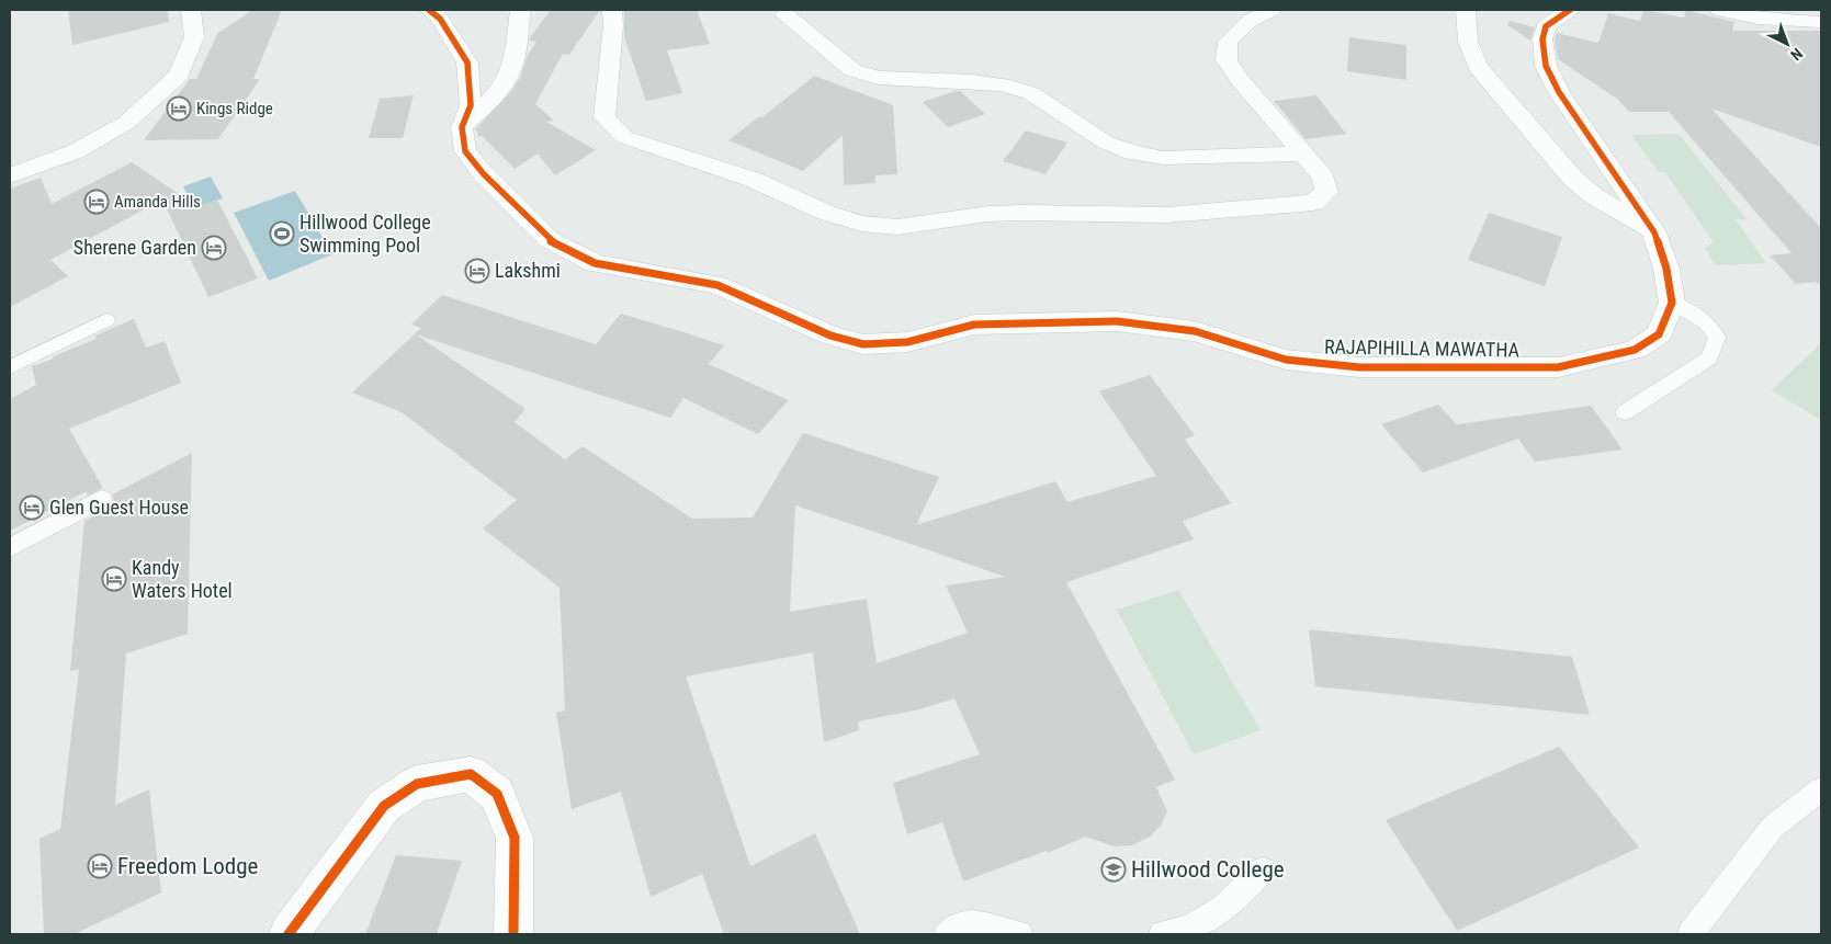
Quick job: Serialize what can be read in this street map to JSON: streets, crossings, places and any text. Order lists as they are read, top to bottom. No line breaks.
{"streets":{"street":["RAJAPIHILLA MAWATHA"]},"places":{"hotel":["Kings Ridge","Amanda Hills","Sherene Garden","Lakshmi","Glen Guest House","Kandy Waters Hotel","Freedom Lodge"],"sports":["Hillwood College Swimming Pool"],"school or university":["Hillwood College"]},"north":"bottom right"}
